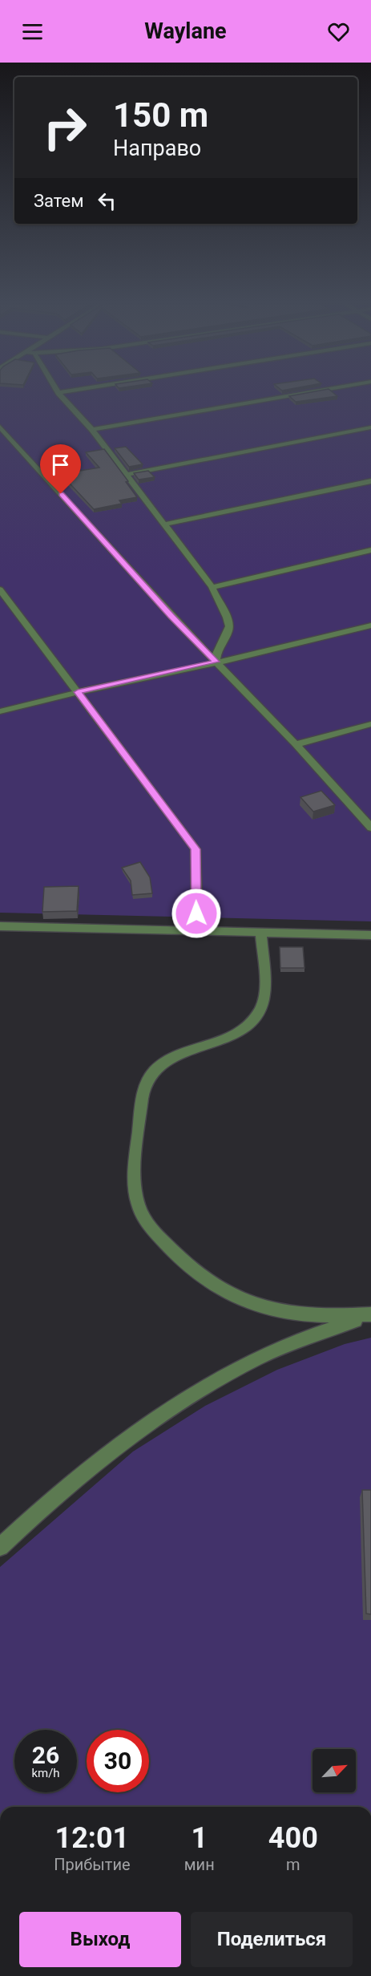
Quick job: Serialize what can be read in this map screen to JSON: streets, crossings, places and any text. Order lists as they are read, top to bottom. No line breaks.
{"north":"top right","page":{"header":"Waylane","turn":["150 m","Направо"],"then":"Затем","speed":"26 km/h","limit":"30","eta":["12:01","Прибытие","1","мин","400","m"],"buttons":["Выход","Поделиться"]}}
